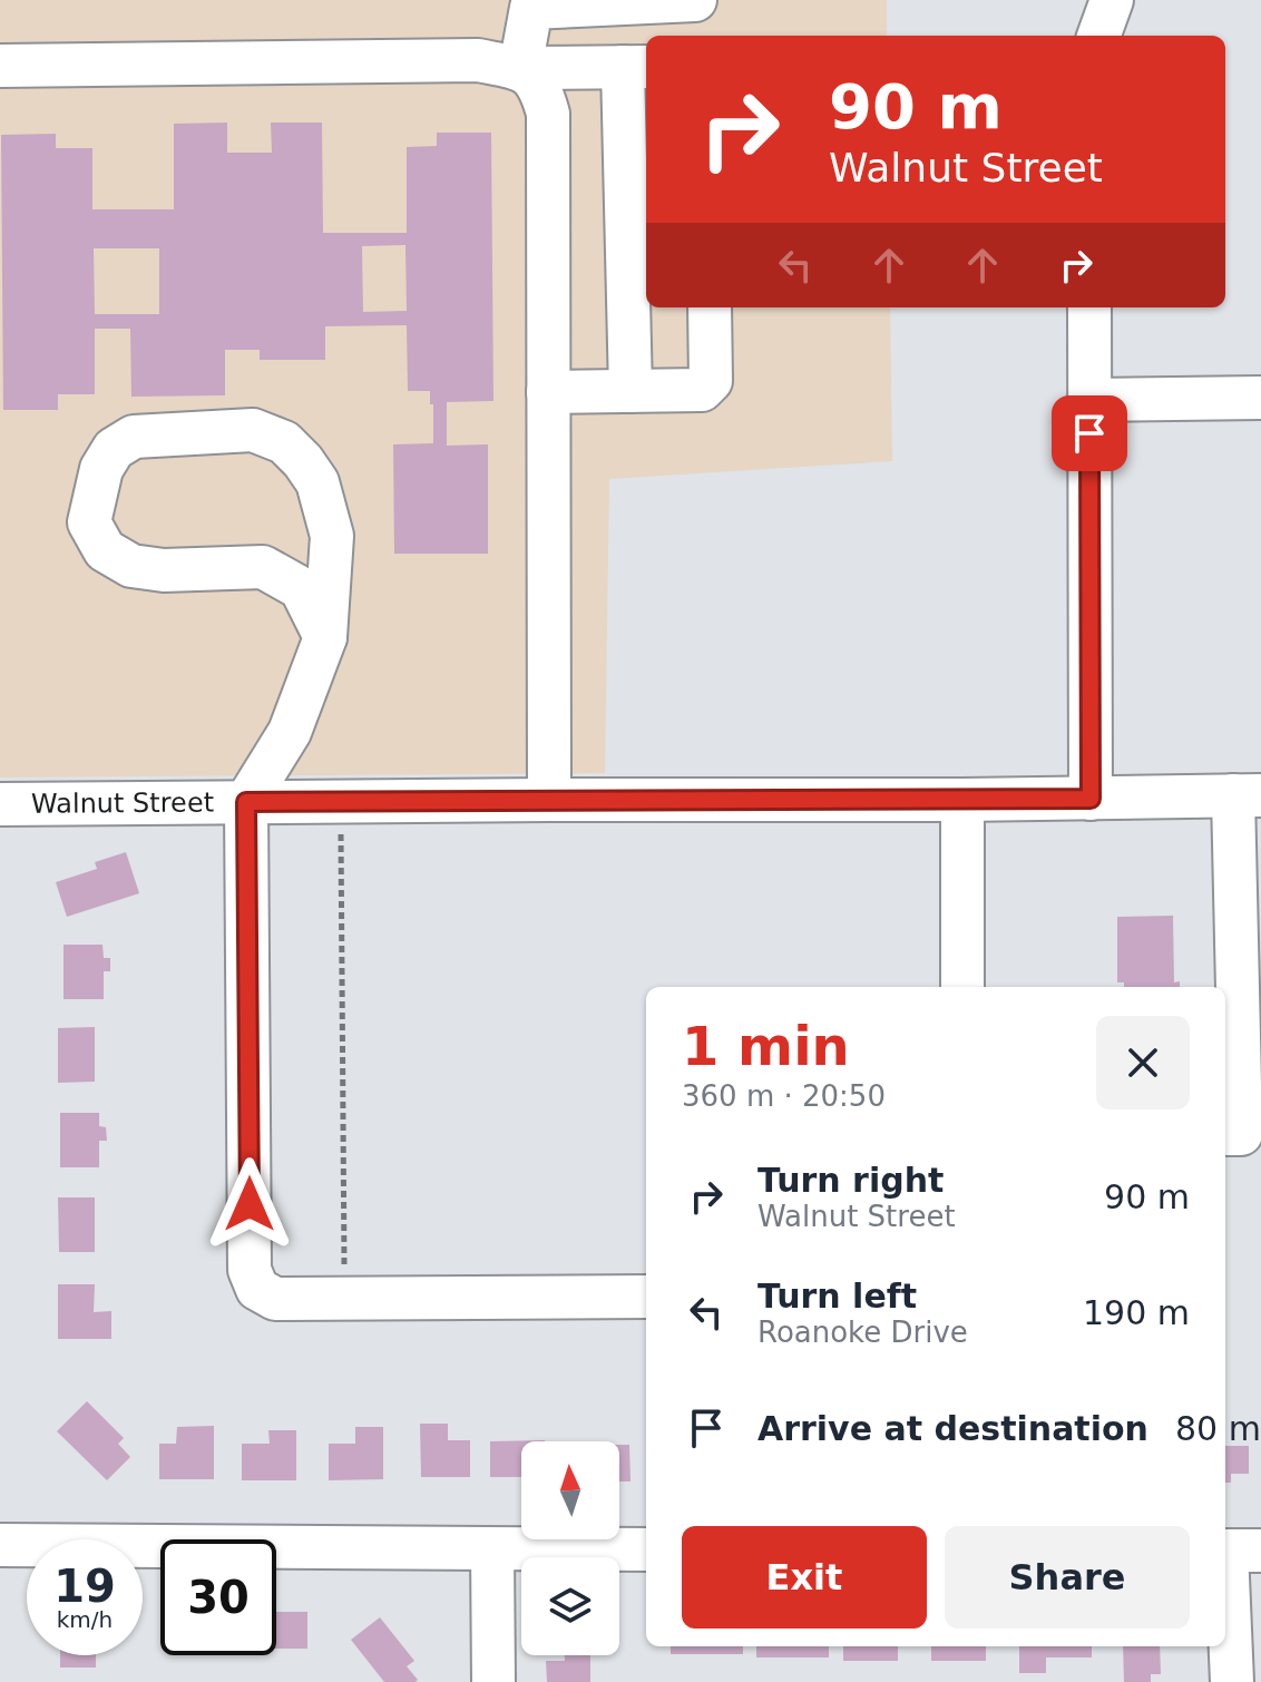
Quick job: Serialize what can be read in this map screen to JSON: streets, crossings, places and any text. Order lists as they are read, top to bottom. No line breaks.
{"streets":{"street":["Walnut Street"]},"north":"top","page":{"turn":["90 m","Walnut Street"],"heading":["1 min","360 m · 20:50"],"list":[{"name":"Turn right","note":"Walnut Street","value":"90 m"},{"name":"Turn left","note":"Roanoke Drive","value":"190 m"},{"name":"Arrive at destination","value":"80 m"}],"buttons":["Exit","Share"],"speed":"19 km/h","limit":"30"}}
